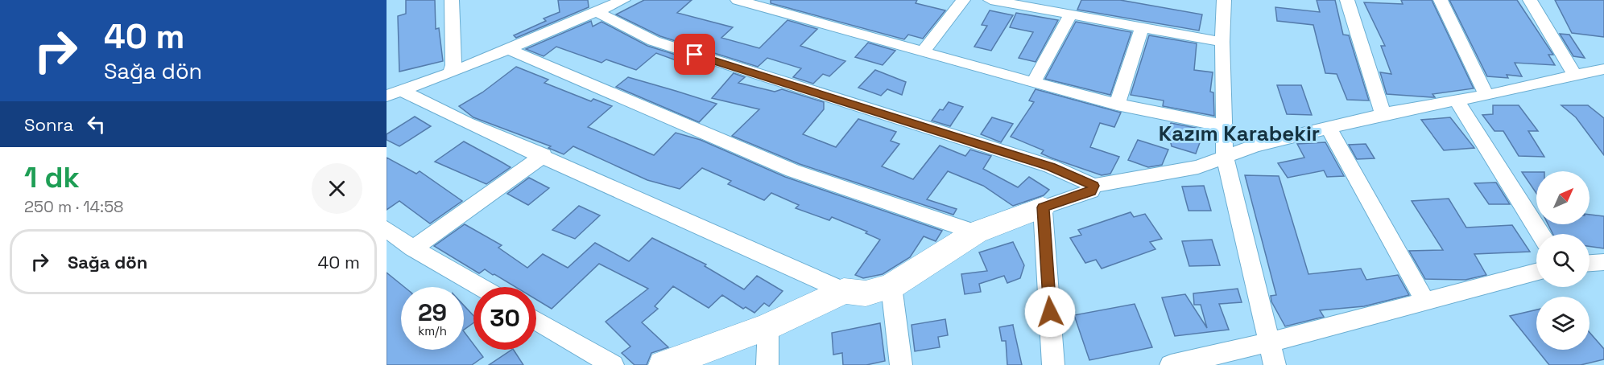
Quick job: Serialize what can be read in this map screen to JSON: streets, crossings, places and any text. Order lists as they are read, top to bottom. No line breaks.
{"districts":["Kazım Karabekir"],"north":"top right","page":{"turn":["40 m","Sağa dön"],"then":"Sonra","heading":["1 dk","250 m · 14:58"],"list":[{"name":"Sağa dön","value":"40 m"}],"speed":"29 km/h","limit":"30"}}
